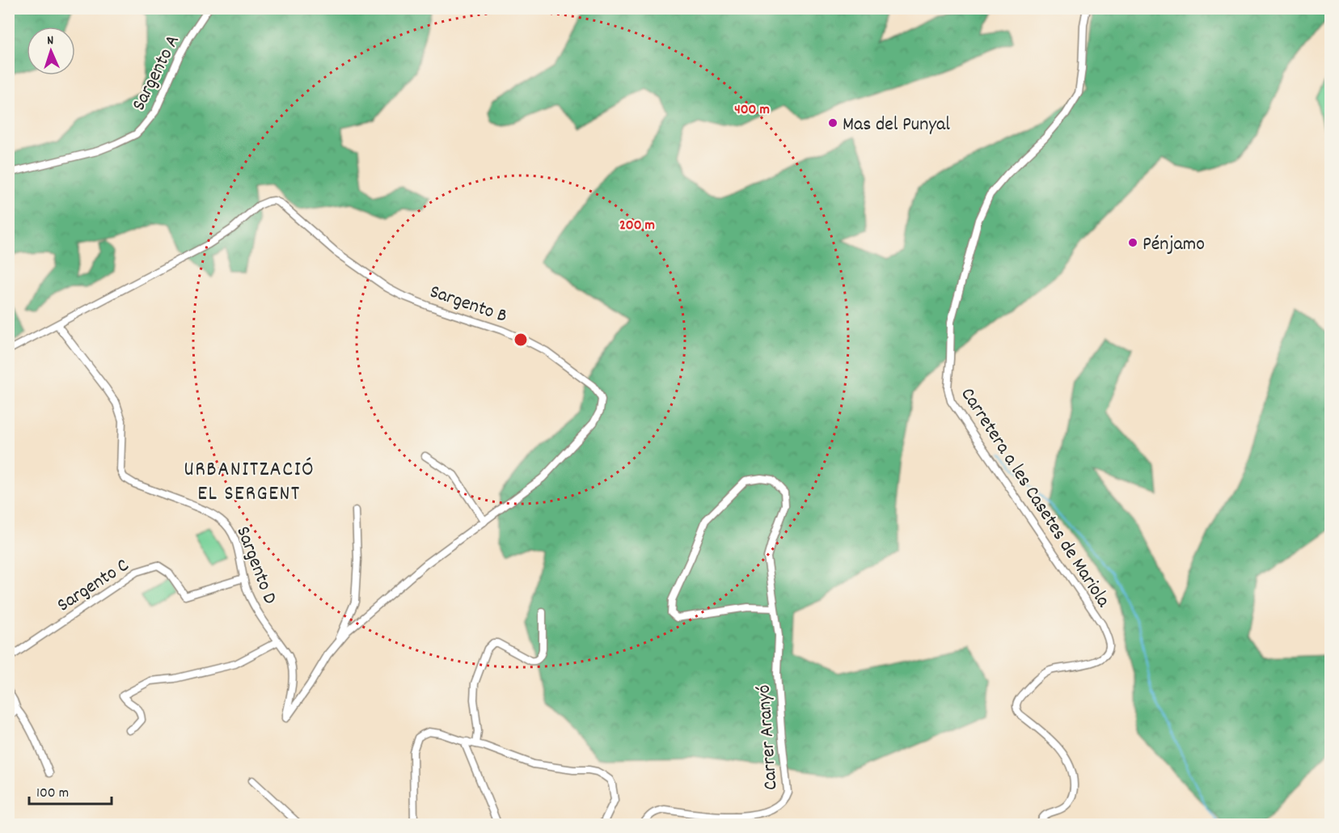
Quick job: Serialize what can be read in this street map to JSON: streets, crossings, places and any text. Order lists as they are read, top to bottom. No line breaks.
{"streets":{"street":["Sargento A","Sargento B","Carretera a les Casetes de Mariola","Sargento D","Sargento C","Carrer Aranyó"]},"crossings":[["Sargento B","Sargento D"],["Sargento D","Sargento C"]],"districts":["URBANITZACIÓ EL SERGENT"],"places":["Mas del Punyal","Pénjamo"],"scale_bar":"100 m","north":"top","rings":["400 m","200 m"]}
